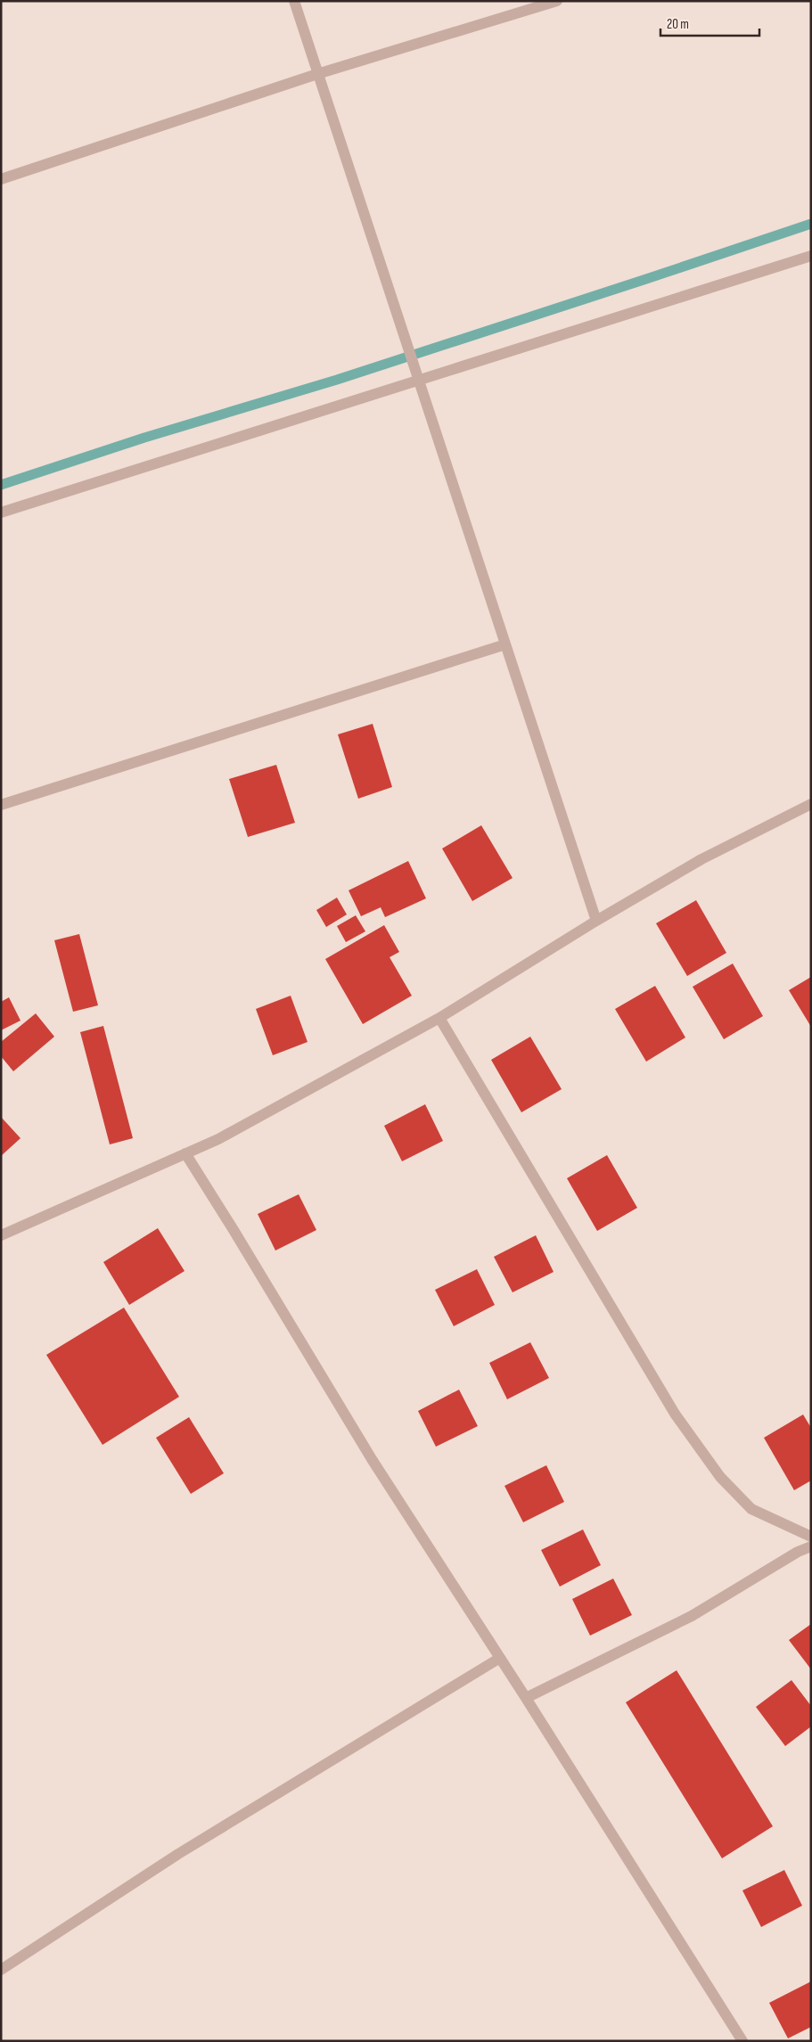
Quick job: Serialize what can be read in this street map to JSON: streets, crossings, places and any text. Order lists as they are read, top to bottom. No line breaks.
{"scale_bar":"20 m"}
